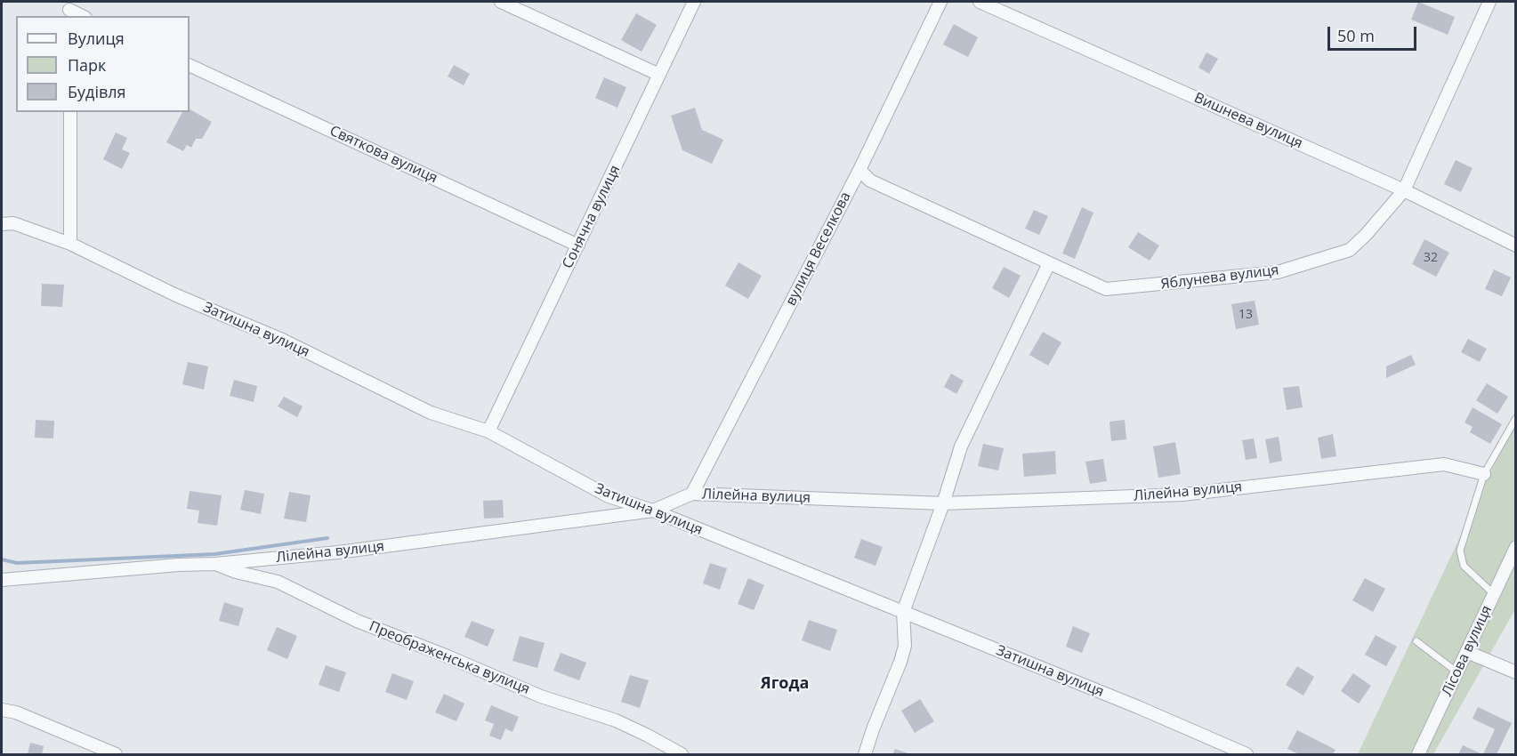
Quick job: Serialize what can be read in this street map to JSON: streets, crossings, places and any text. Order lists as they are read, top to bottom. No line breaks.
{"streets":{"street":["Вишнева вулиця","Святкова вулиця","Сонячна вулиця","вулиця Веселкова","Яблунева вулиця","Затишна вулиця","Лілейна вулиця","Лісова вулиця","Преображенська вулиця"]},"crossings":[["Вишнева вулиця","Яблунева вулиця"],["Святкова вулиця","Сонячна вулиця"],["Сонячна вулиця","Затишна вулиця"],["вулиця Веселкова","Яблунева вулиця"],["вулиця Веселкова","Лілейна вулиця"],["Затишна вулиця","Лілейна вулиця"],["Лілейна вулиця","Преображенська вулиця"]],"districts":["Ягода"],"house_numbers":["32","13"],"legend":["Вулиця","Парк","Будівля"],"scale_bar":"50 m"}
